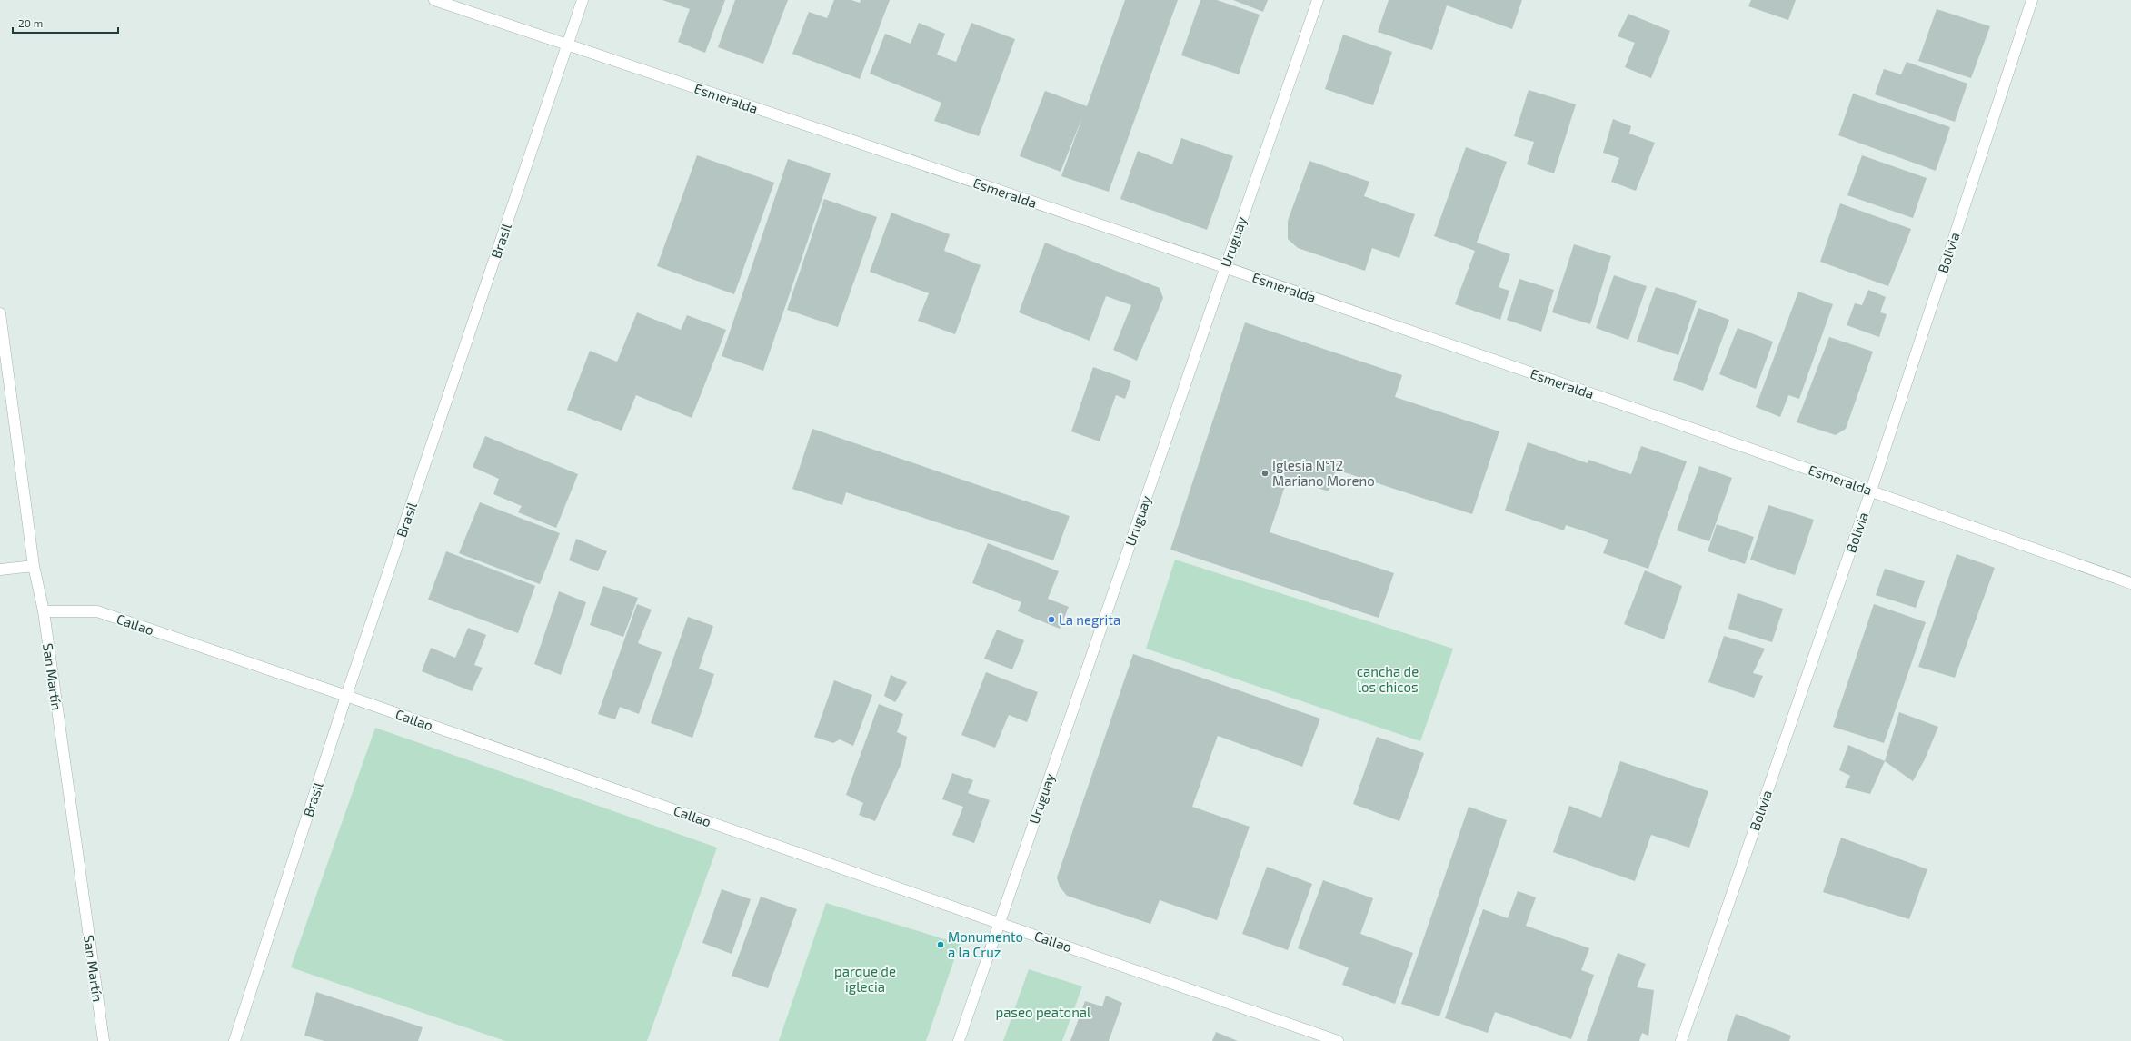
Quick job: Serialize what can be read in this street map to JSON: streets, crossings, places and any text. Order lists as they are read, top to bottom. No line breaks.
{"streets":{"street":["Esmeralda","Brasil","Uruguay","Bolivia","Callao","San Martín"]},"crossings":[["Esmeralda","Brasil"],["Esmeralda","Uruguay"],["Esmeralda","Bolivia"],["Brasil","Callao"],["Uruguay","Callao"],["Callao","San Martín"]],"parks":["cancha de los chicos","parque de iglecia","paseo peatonal"],"places":["Iglesia N°12 Mariano Moreno","La negrita","Monumento a la Cruz"],"scale_bar":"20 m"}
